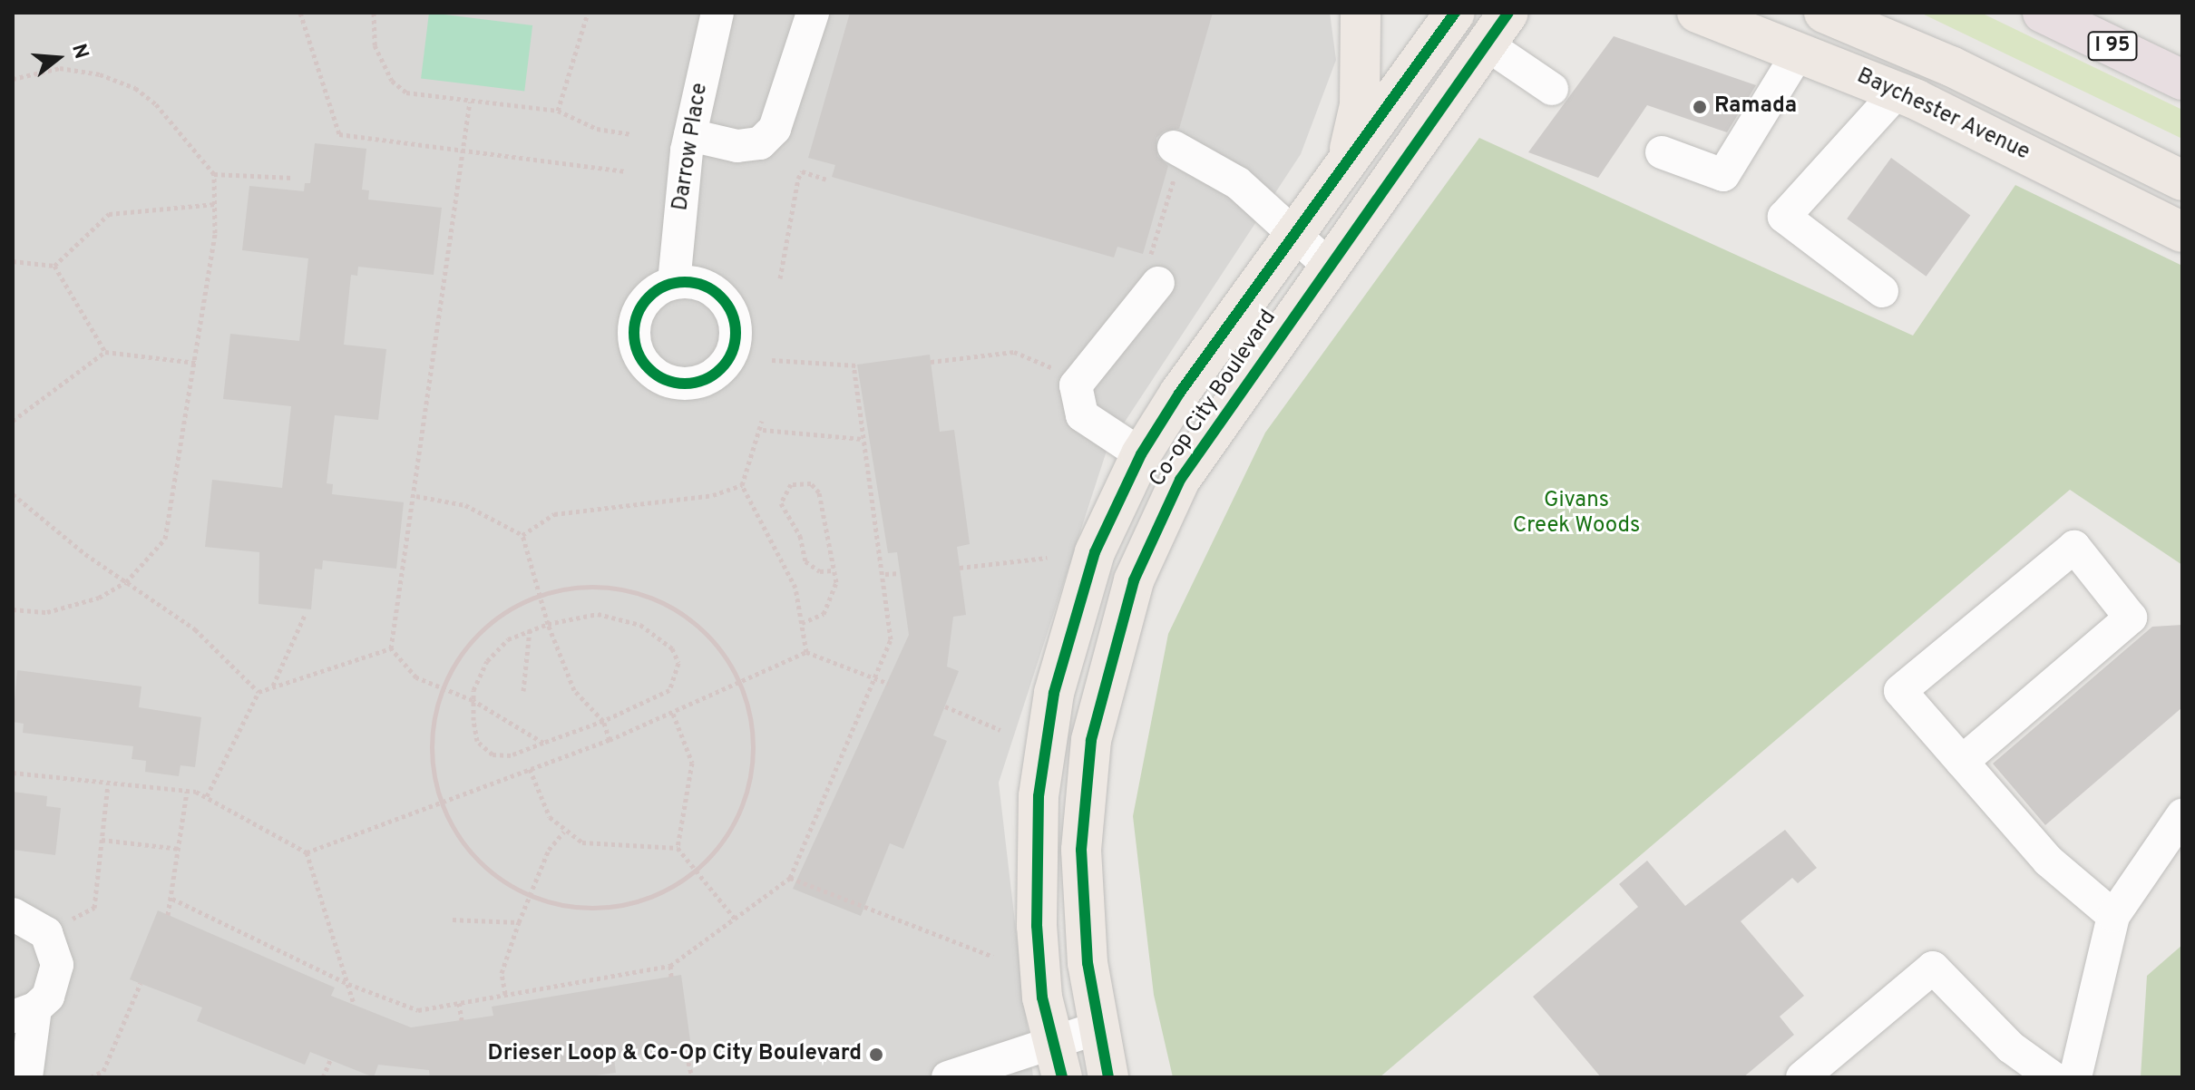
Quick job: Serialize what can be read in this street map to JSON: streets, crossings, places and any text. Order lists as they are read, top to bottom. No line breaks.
{"streets":{"highway":["I 95"],"main road":["Baychester Avenue","Co-op City Boulevard"],"street":["Darrow Place"]},"parks":["Givans Creek Woods"],"places":["Ramada","Drieser Loop & Co-Op City Boulevard"],"north":"right"}
